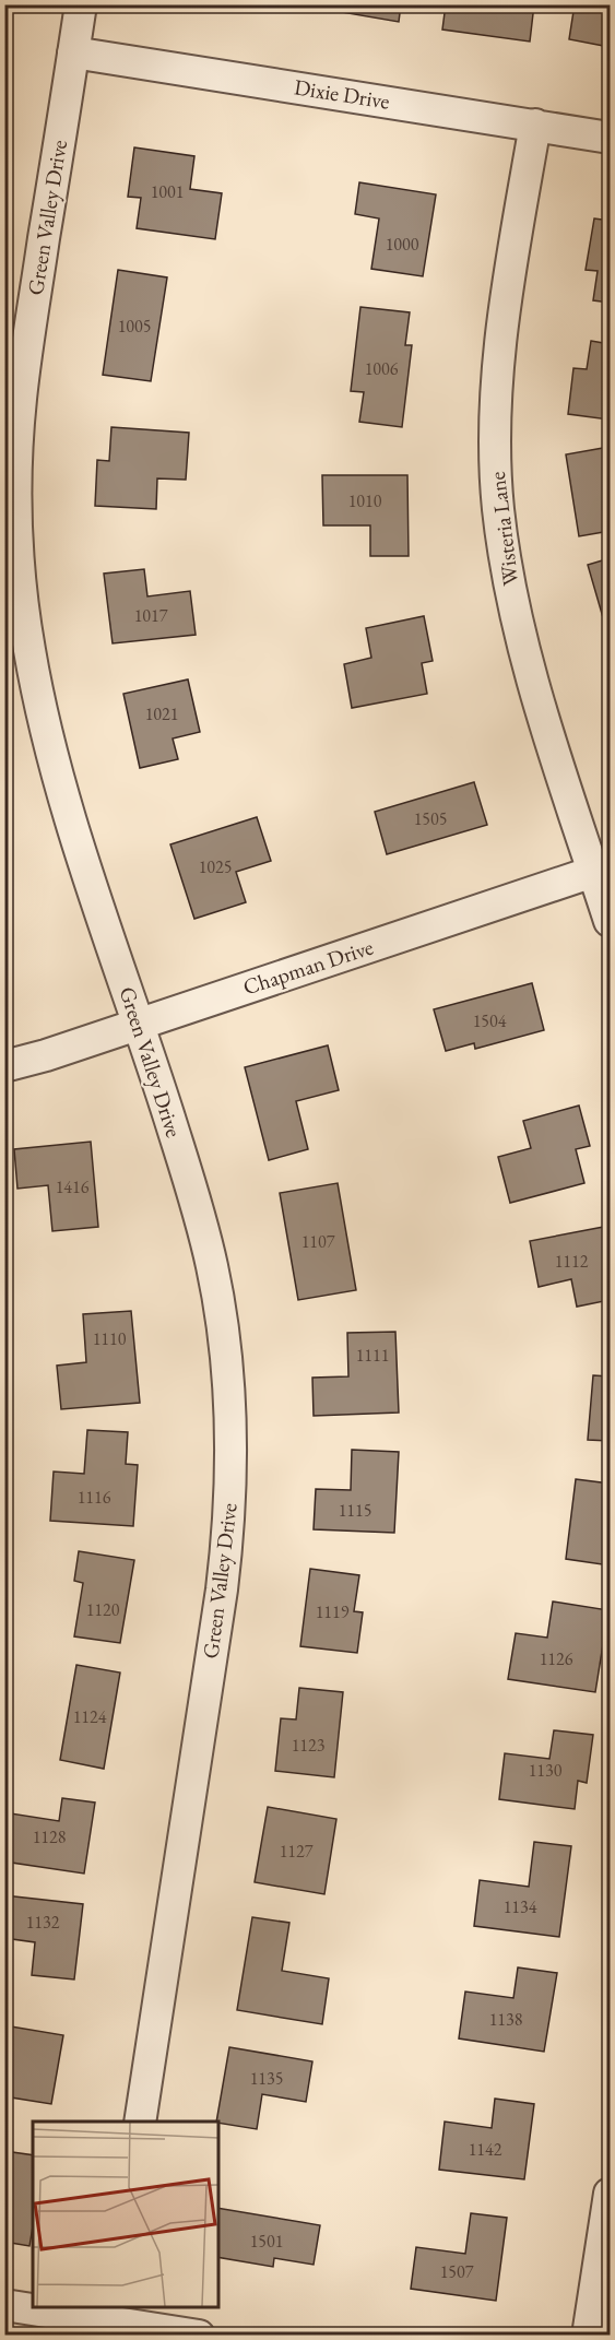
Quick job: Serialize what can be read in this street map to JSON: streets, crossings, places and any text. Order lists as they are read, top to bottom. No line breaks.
{"streets":{"street":["Dixie Drive","Green Valley Drive","Wisteria Lane","Chapman Drive"]},"crossings":[["Dixie Drive","Green Valley Drive"],["Dixie Drive","Wisteria Lane"],["Green Valley Drive","Chapman Drive"],["Wisteria Lane","Chapman Drive"]],"house_numbers":["1001","1000","1005","1006","1010","1017","1021","1505","1025","1504","1416","1107","1112","1110","1111","1116","1115","1120","1119","1126","1124","1123","1130","1128","1127","1134","1132","1138","1135","1142","1501","1507"]}
